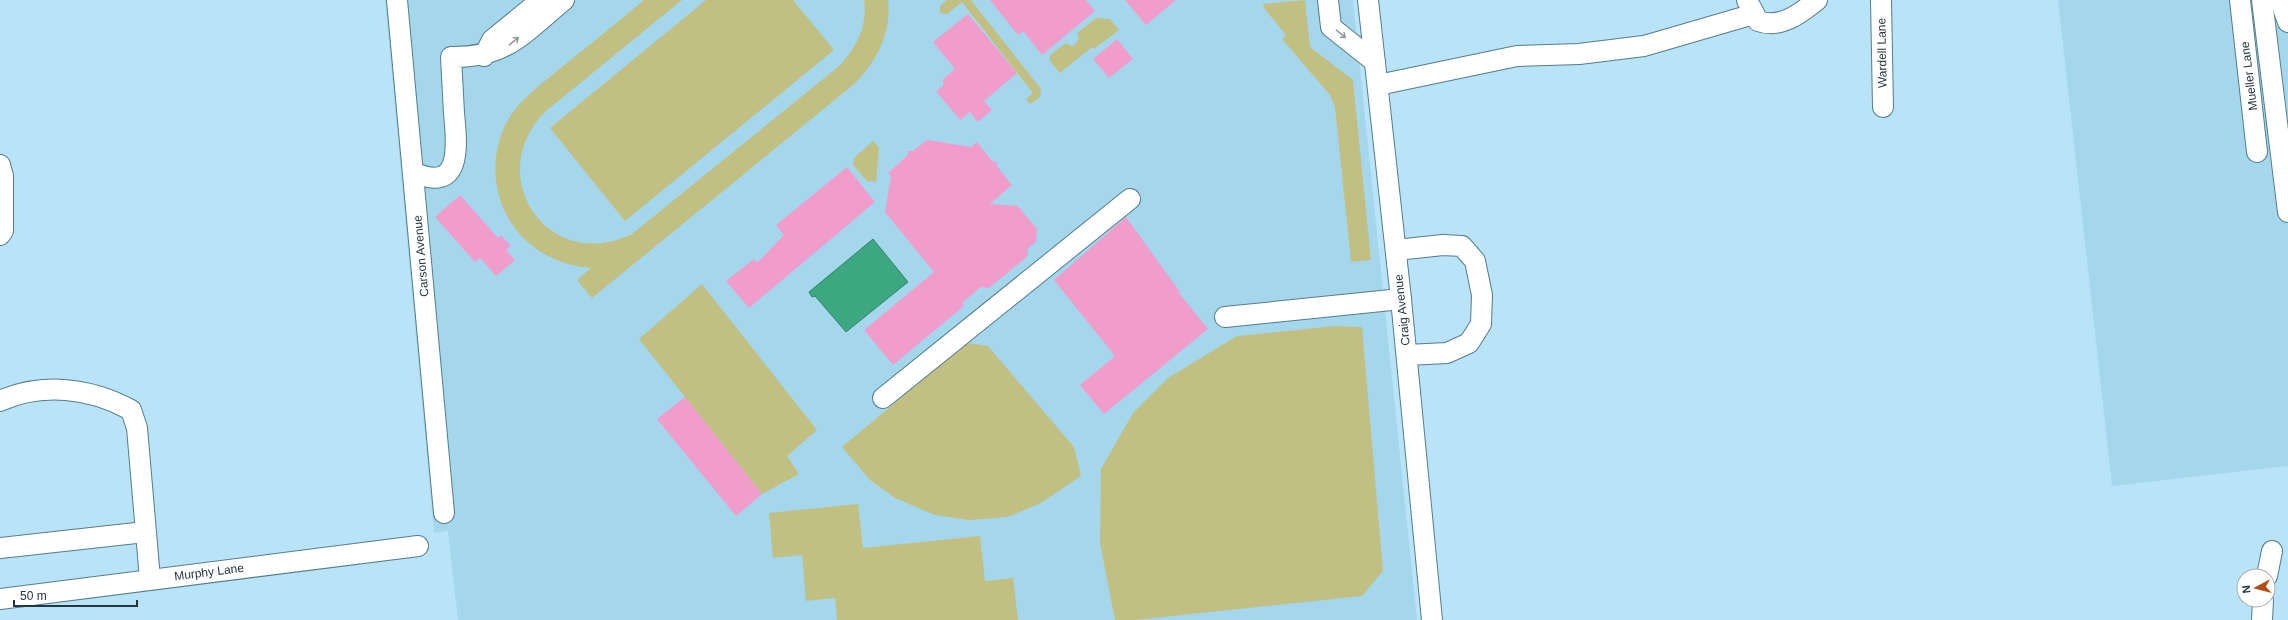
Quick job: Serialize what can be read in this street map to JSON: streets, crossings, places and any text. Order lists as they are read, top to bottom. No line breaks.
{"streets":{"street":["Wardell Lane","Mueller Lane","Carson Avenue","Craig Avenue","Murphy Lane"]},"scale_bar":"50 m","north":"left"}
